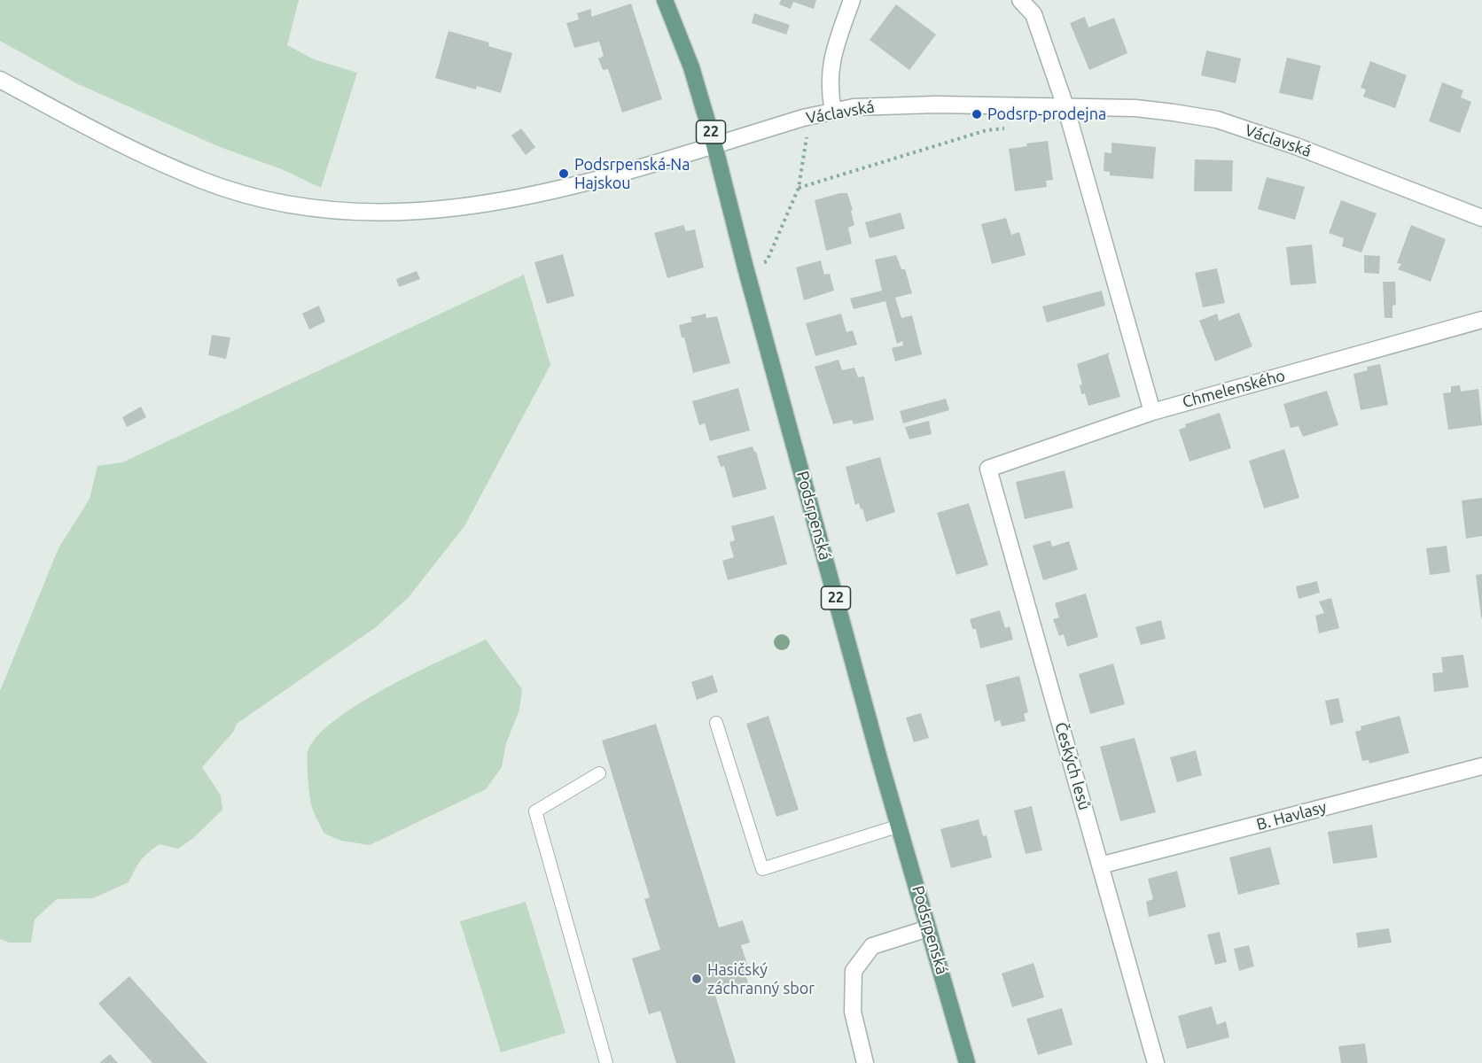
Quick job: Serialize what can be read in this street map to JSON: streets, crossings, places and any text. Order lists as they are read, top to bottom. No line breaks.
{"streets":{"main road":["22","Podsrpenská"],"street":["Václavská","Chmelenského","Českých lesů","B. Havlasy"]},"crossings":[["Václavská","Podsrpenská"],["Chmelenského","Českých lesů"],["Českých lesů","B. Havlasy"]],"places":["Podsrp-prodejna","Podsrpenská-Na Hajskou","Hasičský záchranný sbor"]}
